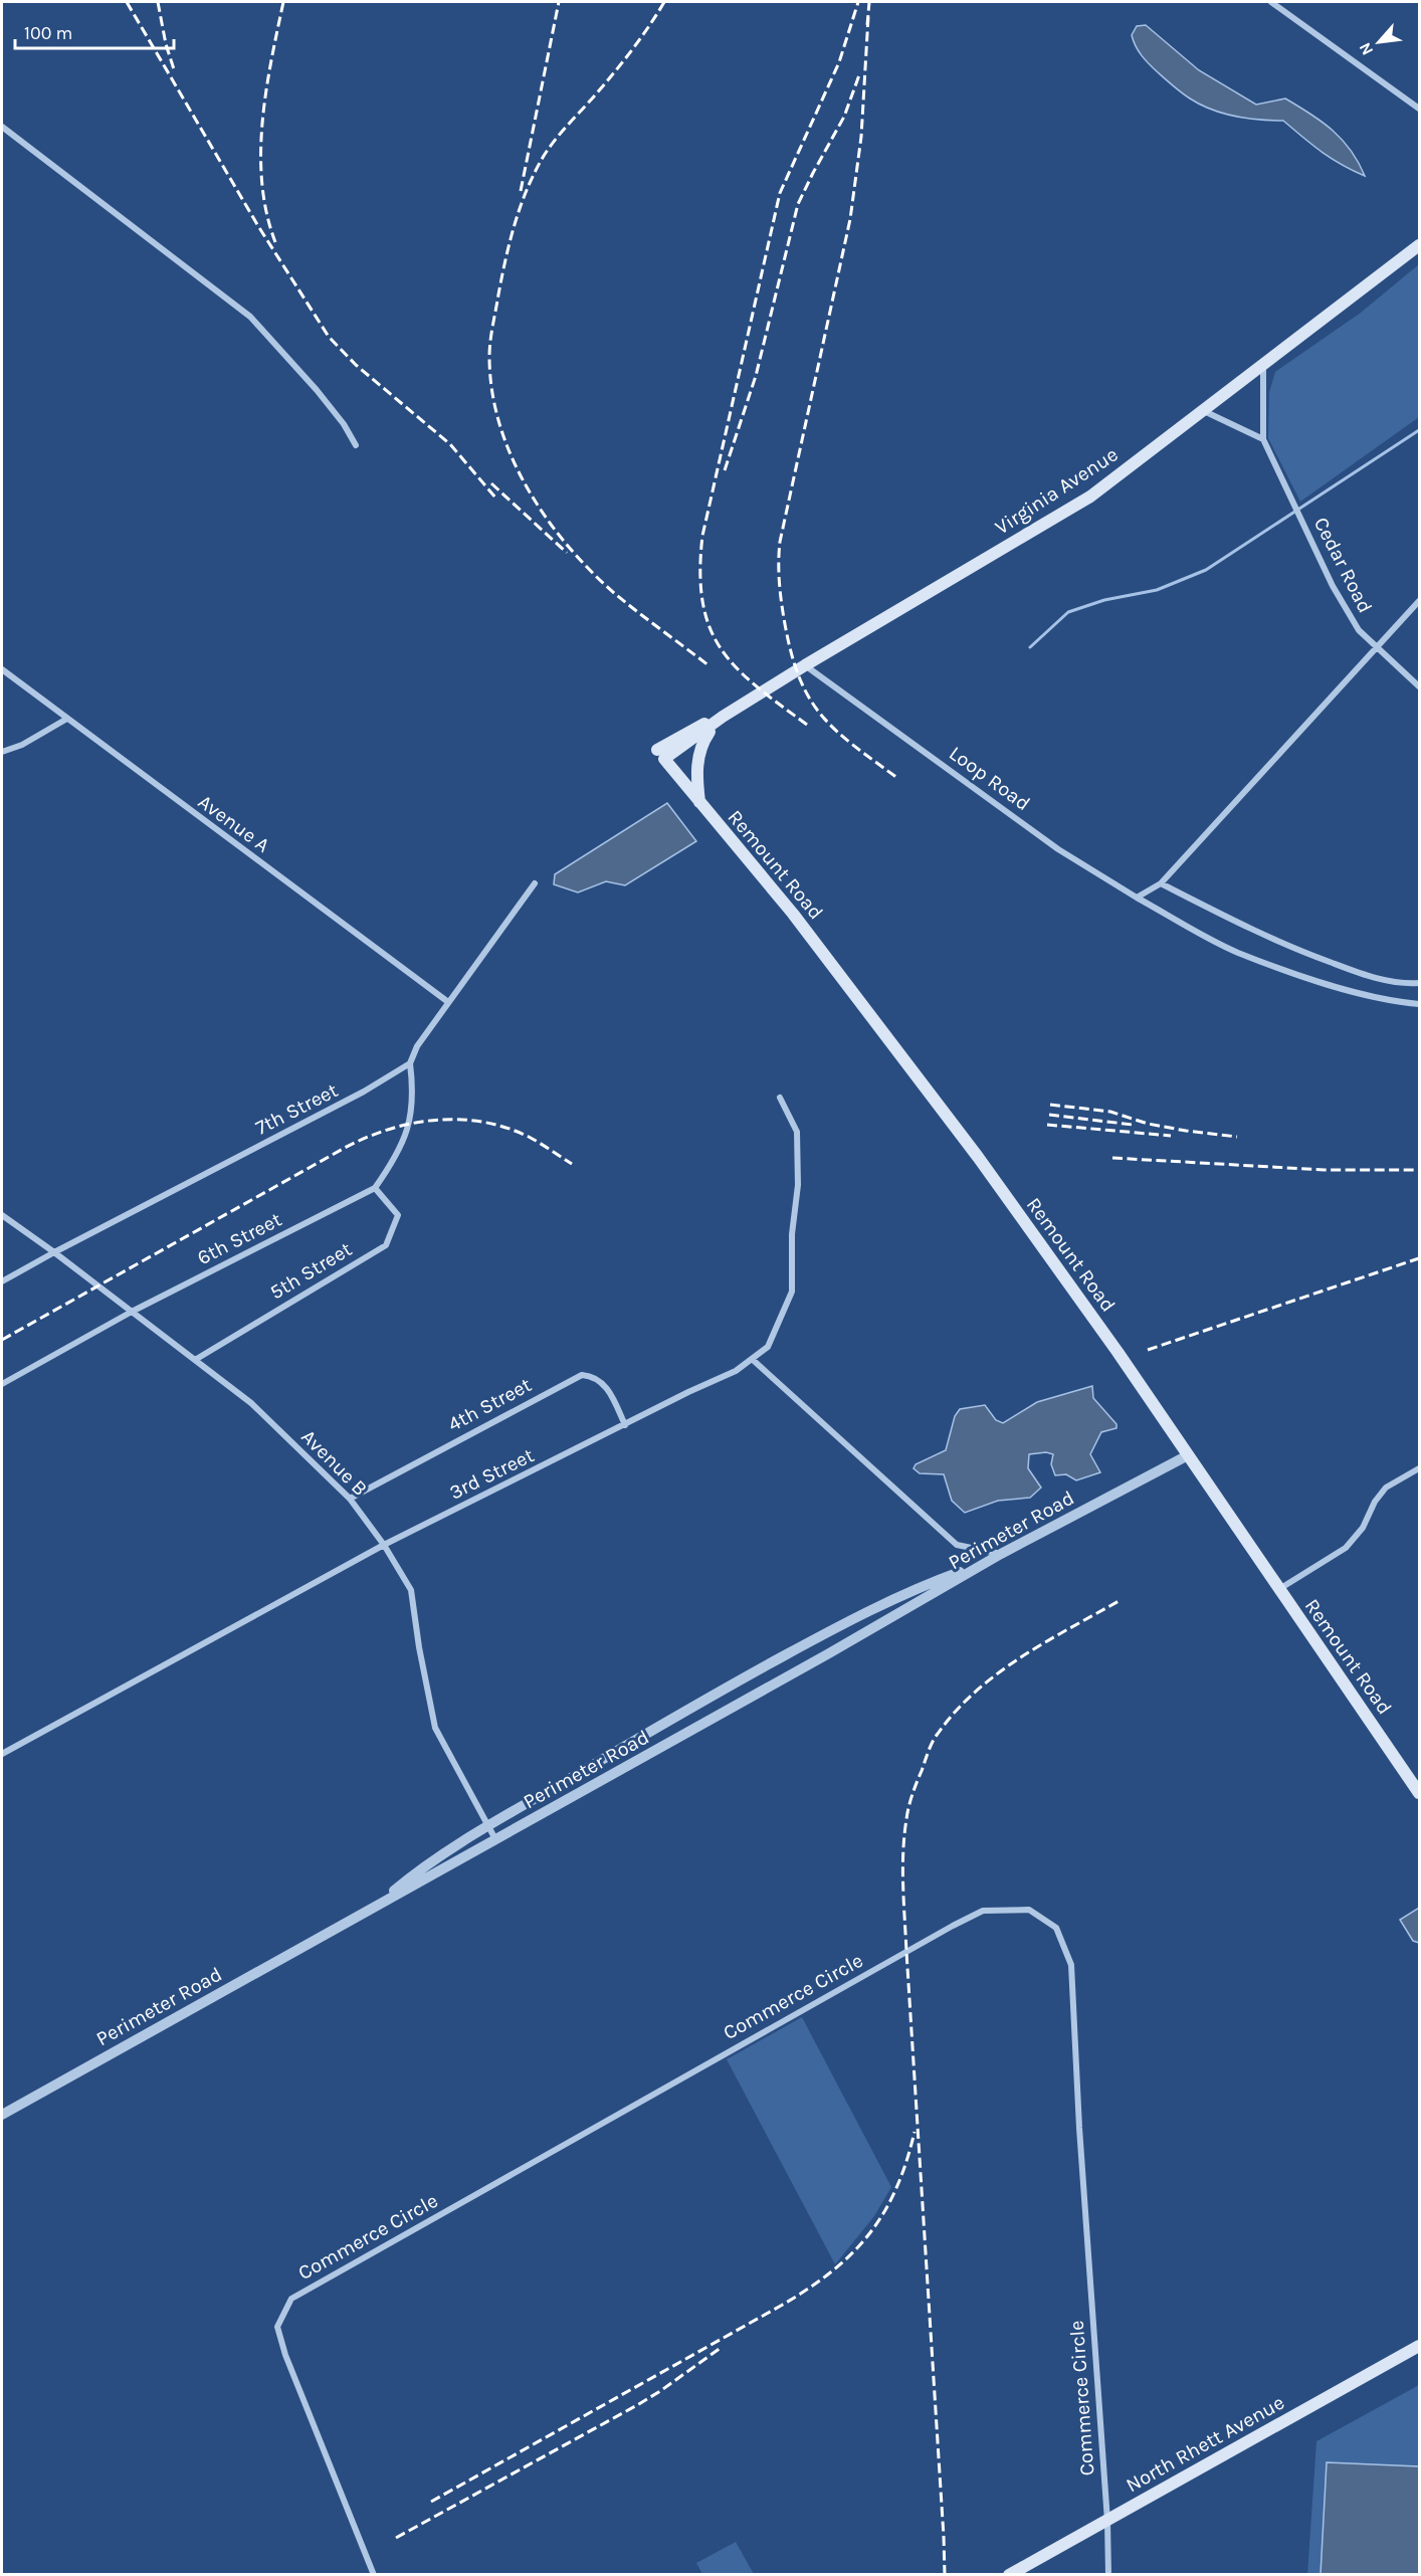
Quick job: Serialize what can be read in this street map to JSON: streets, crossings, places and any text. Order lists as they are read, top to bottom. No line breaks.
{"streets":{"main road":["Virginia Avenue","Remount Road","North Rhett Avenue"],"street":["Cedar Road","Loop Road","Avenue A","7th Street","6th Street","5th Street","4th Street","Avenue B","3rd Street","Perimeter Road","Commerce Circle"]},"crossings":[["Virginia Avenue","Cedar Road"],["Virginia Avenue","Loop Road"],["Virginia Avenue","Remount Road"],["Remount Road","Perimeter Road"],["7th Street","6th Street"],["7th Street","Avenue B"],["6th Street","5th Street"],["6th Street","Avenue B"],["5th Street","Avenue B"],["4th Street","Avenue B"],["4th Street","3rd Street"],["Avenue B","3rd Street"],["Avenue B","Perimeter Road"],["Commerce Circle","North Rhett Avenue"]],"scale_bar":"100 m","north":"bottom left"}
